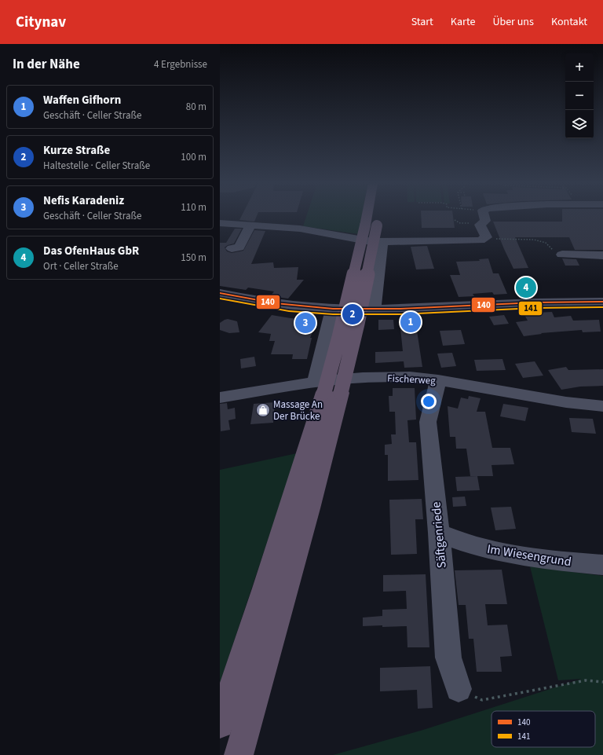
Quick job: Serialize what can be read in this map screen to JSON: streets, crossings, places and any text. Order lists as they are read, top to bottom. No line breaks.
{"streets":{"street":["Fischerweg","Säftgenriede","Im Wiesengrund"]},"crossings":[["Fischerweg","Säftgenriede"],["Säftgenriede","Im Wiesengrund"]],"places":{"shop":["Massage An Der Brücke"]},"lines":["transit line 140","transit line 141"],"legend":["140","141"],"page":{"header":"Citynav","nav":["Start","Karte","Über uns","Kontakt"],"heading":["In der Nähe","4 Ergebnisse"],"map_buttons":["+","−"],"list":[{"mark":"1","name":"Waffen Gifhorn","note":"Geschäft · Celler Straße","value":"80 m"},{"mark":"2","name":"Kurze Straße","note":"Haltestelle · Celler Straße","value":"100 m"},{"mark":"3","name":"Nefis Karadeniz","note":"Geschäft · Celler Straße","value":"110 m"},{"mark":"4","name":"Das OfenHaus GbR","note":"Ort · Celler Straße","value":"150 m"}],"pins":["4","2","1","3"]}}
